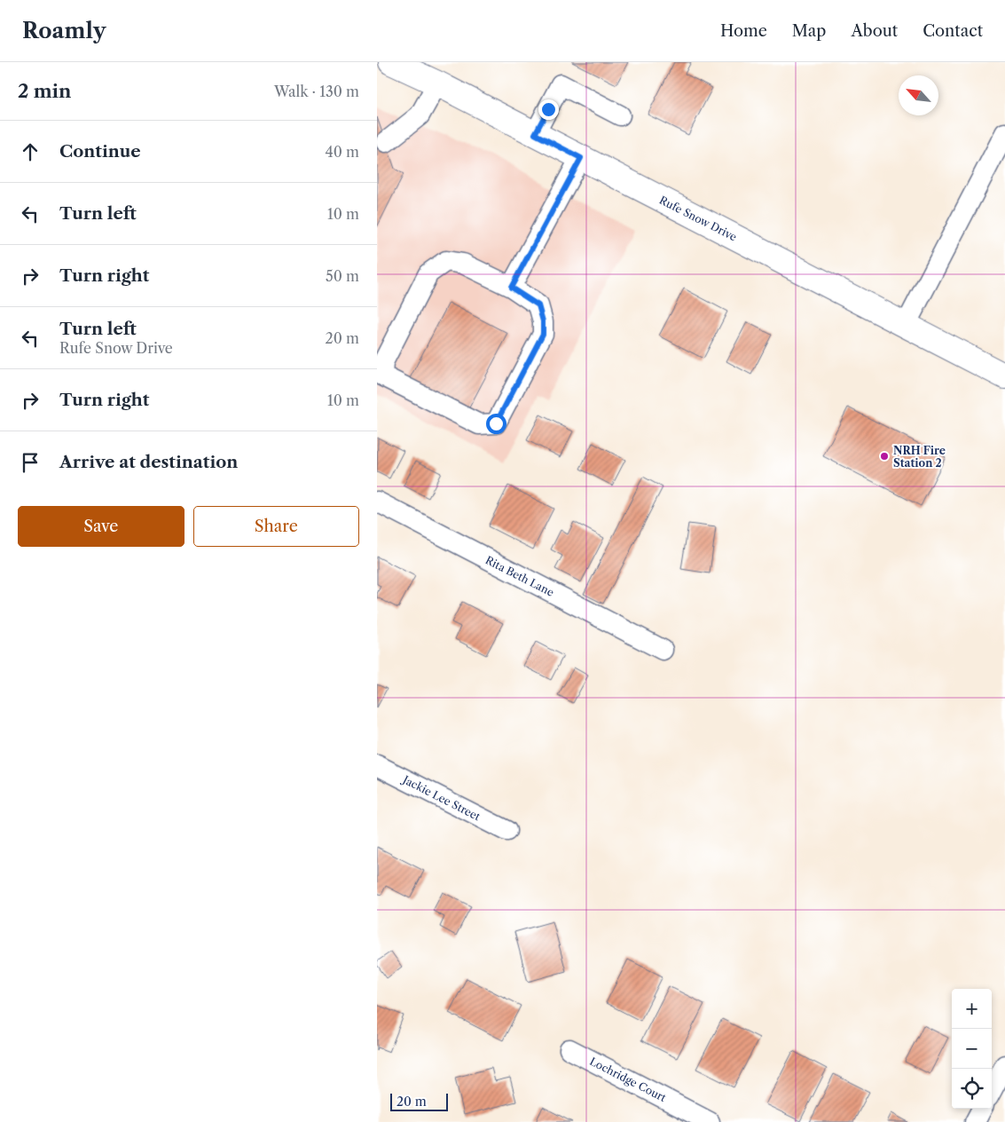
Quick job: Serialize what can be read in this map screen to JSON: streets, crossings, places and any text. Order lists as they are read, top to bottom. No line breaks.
{"streets":{"main road":["Rufe Snow Drive"],"street":["Rita Beth Lane","Jackie Lee Street","Lochridge Court"]},"places":["NRH Fire Station 2"],"scale_bar":"20 m","north":"top left","page":{"header":"Roamly","nav":["Home","Map","About","Contact"],"heading":["2 min","Walk · 130 m"],"list":[["Continue","40 m"],["Turn left","10 m"],["Turn right","50 m"],["Turn left","Rufe Snow Drive","20 m"],["Turn right","10 m"],"Arrive at destination"],"buttons":["Save","Share"],"map_buttons":["+","−"],"scale":"20 m"}}
